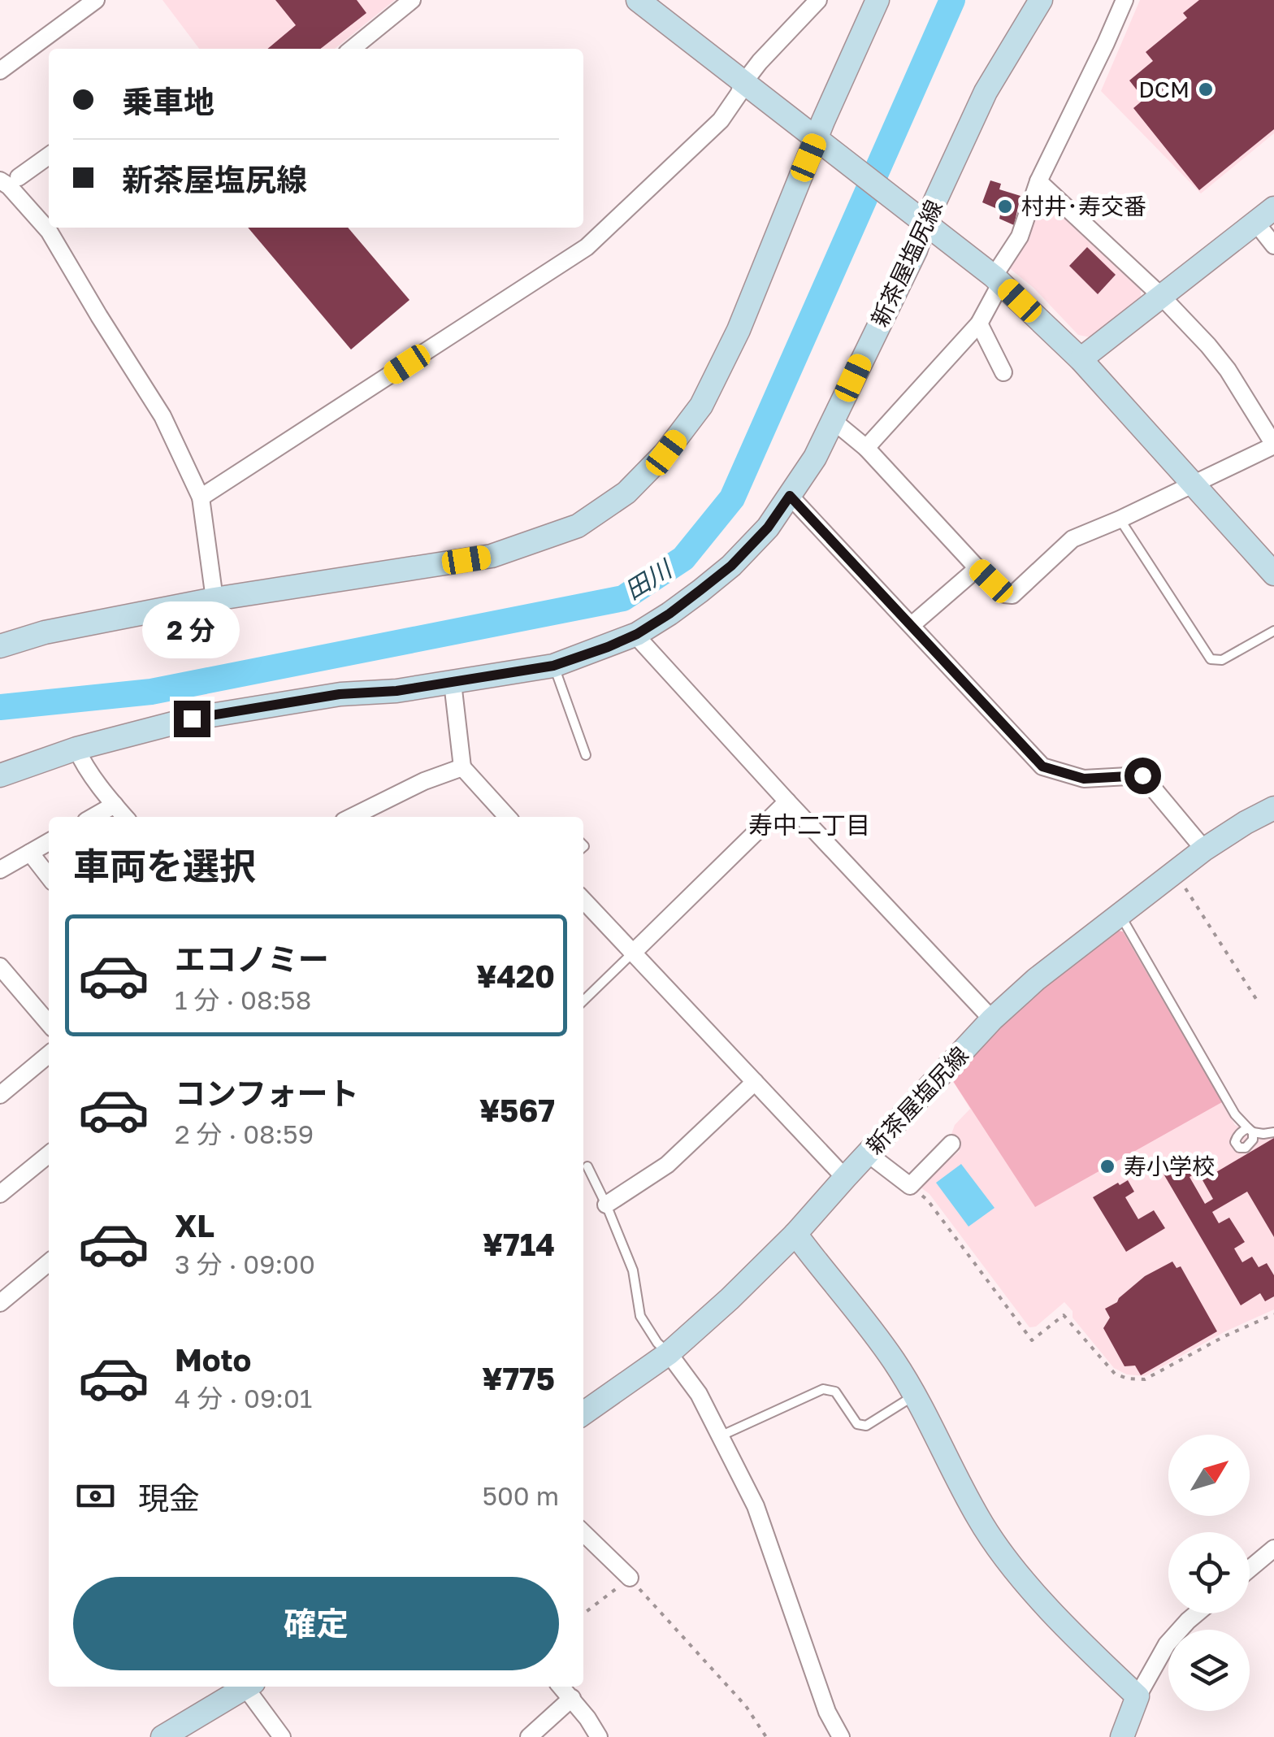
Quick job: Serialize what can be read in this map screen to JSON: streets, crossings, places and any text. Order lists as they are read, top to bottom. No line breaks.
{"streets":{"street":["新茶屋塩尻線"]},"districts":["寿中二丁目"],"water":["田川"],"places":["DCM","村井･寿交番","寿小学校"],"north":"top right","page":{"banner":["乗車地","新茶屋塩尻線"],"bubble":"2 分","heading":"車両を選択","list":[{"name":"エコノミー","note":"1 分 · 08:58","value":"¥420"},{"name":"コンフォート","note":"2 分 · 08:59","value":"¥567"},{"name":"XL","note":"3 分 · 09:00","value":"¥714"},{"name":"Moto","note":"4 分 · 09:01","value":"¥775"}],"pay":["現金","500 m"],"buttons":"確定"}}
